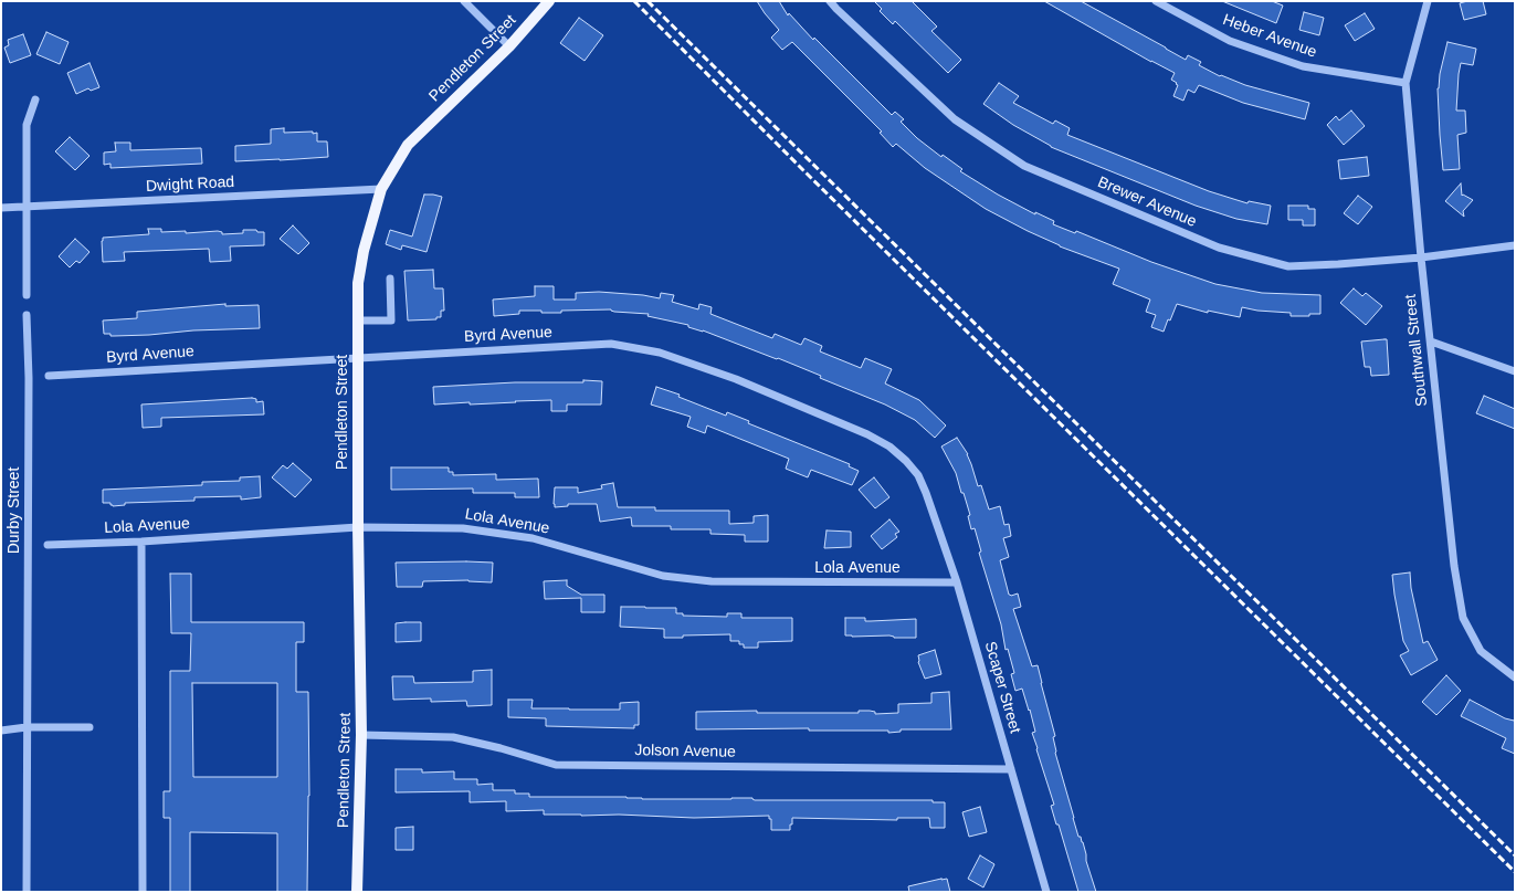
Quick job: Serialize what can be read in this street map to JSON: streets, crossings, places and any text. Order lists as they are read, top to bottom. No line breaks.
{"streets":{"main road":["Pendleton Street"],"street":["Heber Avenue","Dwight Road","Brewer Avenue","Byrd Avenue","Southwall Street","Durby Street","Lola Avenue","Scaper Street","Jolson Avenue"]},"crossings":[["Heber Avenue","Southwall Street"],["Pendleton Street","Dwight Road"],["Pendleton Street","Byrd Avenue"],["Pendleton Street","Lola Avenue"],["Pendleton Street","Jolson Avenue"],["Brewer Avenue","Southwall Street"],["Byrd Avenue","Scaper Street"],["Lola Avenue","Scaper Street"],["Scaper Street","Jolson Avenue"]]}
